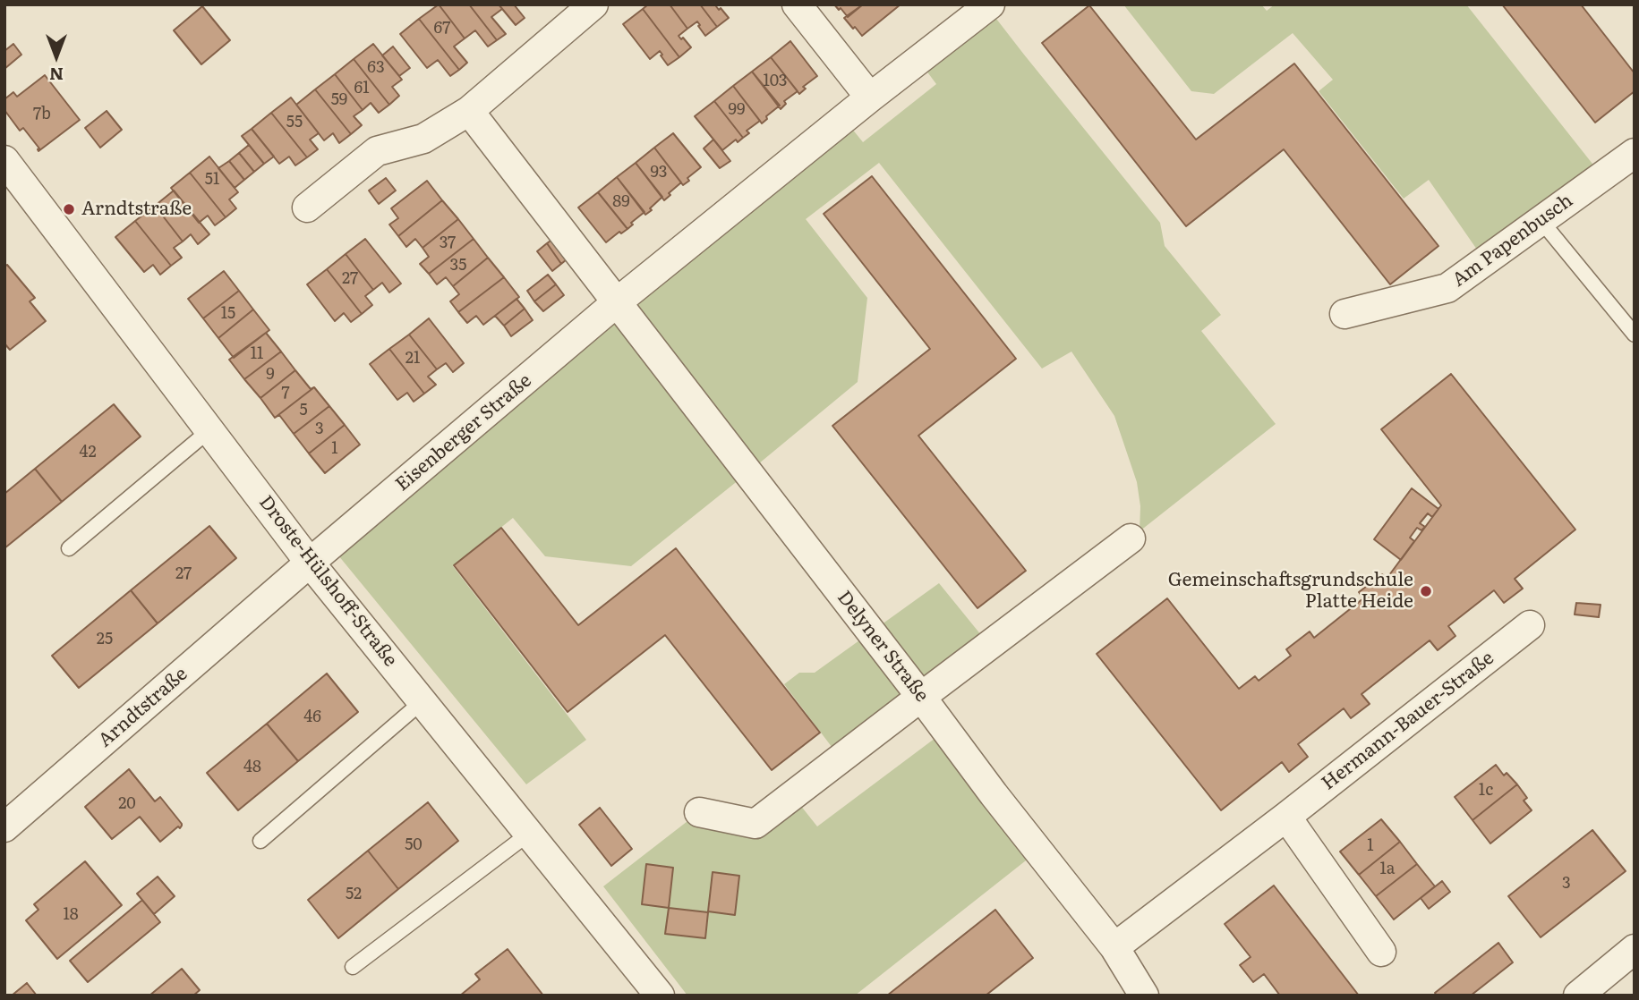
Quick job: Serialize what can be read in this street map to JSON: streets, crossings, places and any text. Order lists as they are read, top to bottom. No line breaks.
{"streets":{"street":["Am Papenbusch","Eisenberger Straße","Droste-Hülshoff-Straße","Delyner Straße","Arndtstraße","Hermann-Bauer-Straße"]},"crossings":[["Eisenberger Straße","Droste-Hülshoff-Straße"],["Eisenberger Straße","Delyner Straße"],["Eisenberger Straße","Arndtstraße"],["Droste-Hülshoff-Straße","Arndtstraße"],["Delyner Straße","Hermann-Bauer-Straße"]],"places":["Arndtstraße","Gemeinschaftsgrundschule Platte Heide"],"house_numbers":["67","63","103","61","59","99","7b","55","93","51","89","37","35","27","15","11","21","9","7","5","3","1","42","27","25","46","48","1c","20","50","1","1a","3","52","18"],"north":"bottom"}
